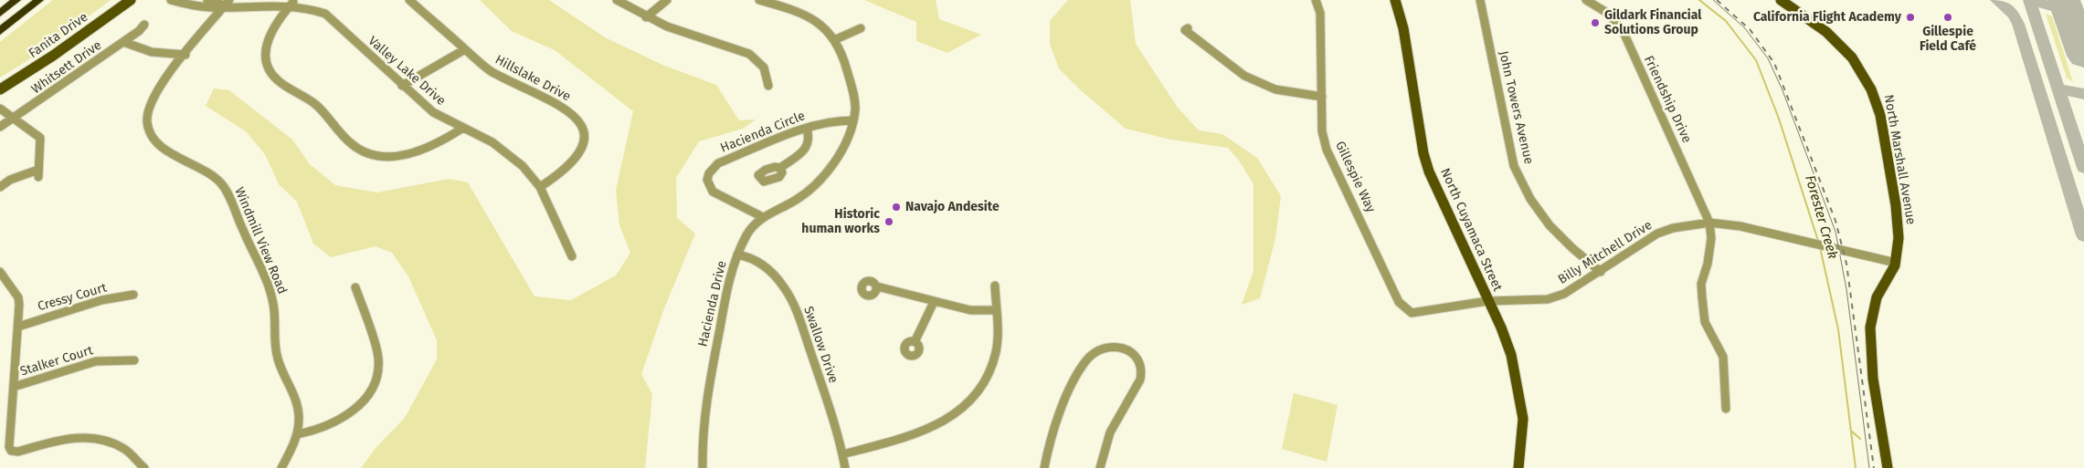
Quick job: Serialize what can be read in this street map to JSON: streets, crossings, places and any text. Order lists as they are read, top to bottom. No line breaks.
{"streets":{"main road":["Fanita Drive","North Marshall Avenue","North Cuyamaca Street"],"street":["Whitsett Drive","Valley Lake Drive","Hillslake Drive","Friendship Drive","John Towers Avenue","Hacienda Circle","Gillespie Way","Windmill View Road","Billy Mitchell Drive","Cressy Court","Hacienda Drive","Swallow Drive","Stalker Court"]},"crossings":[["Valley Lake Drive","Hillslake Drive"],["Valley Lake Drive","Windmill View Road"],["Friendship Drive","Billy Mitchell Drive"],["John Towers Avenue","Billy Mitchell Drive"],["Hacienda Circle","Hacienda Drive"],["North Marshall Avenue","Billy Mitchell Drive"],["Gillespie Way","Billy Mitchell Drive"],["North Cuyamaca Street","Billy Mitchell Drive"],["Hacienda Drive","Swallow Drive"]],"water":["Forester Creek"],"places":["California Flight Academy","Gillespie Field Café","Gildark Financial Solutions Group","Navajo Andesite","Historic human works"]}
